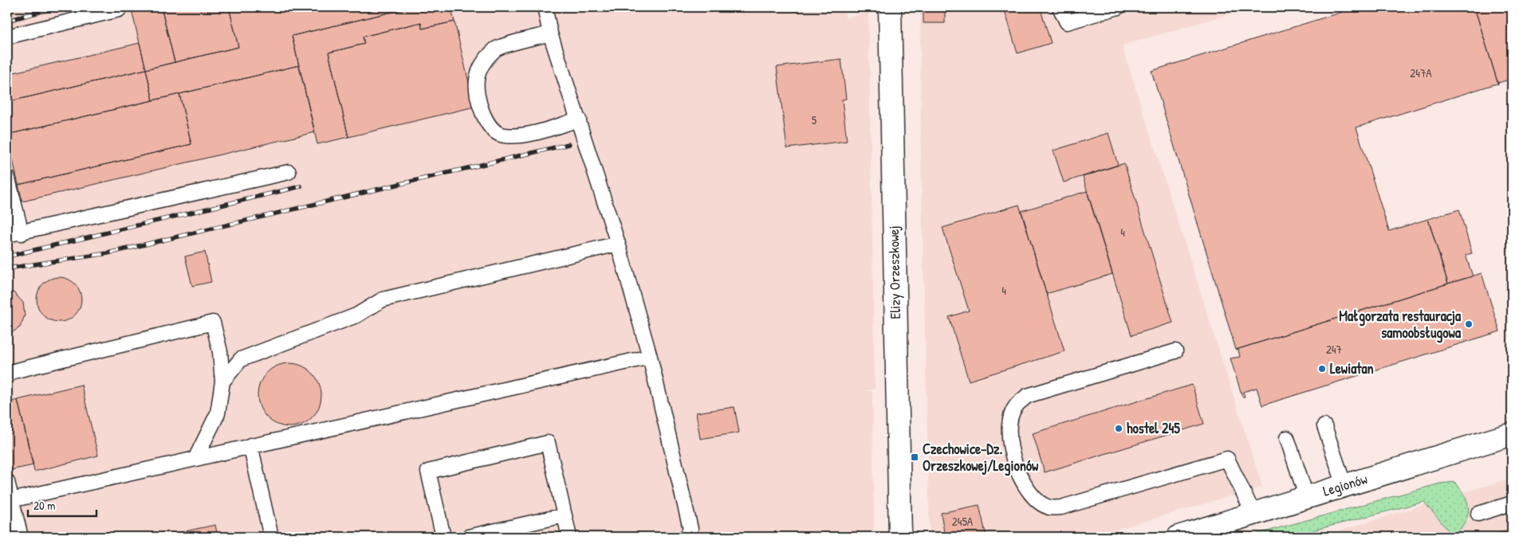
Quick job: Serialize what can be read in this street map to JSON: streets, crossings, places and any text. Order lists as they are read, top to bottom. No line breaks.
{"streets":{"street":["Elizy Orzeszkowej","Legionów"]},"places":{"other":["Małgorzata restauracja samoobsługowa","Lewiatan","hostel 245"],"transit":["Czechowice-Dz. Orzeszkowej/Legionów"]},"house_numbers":["247A","5","4","4","247","245A"],"scale_bar":"20 m"}
